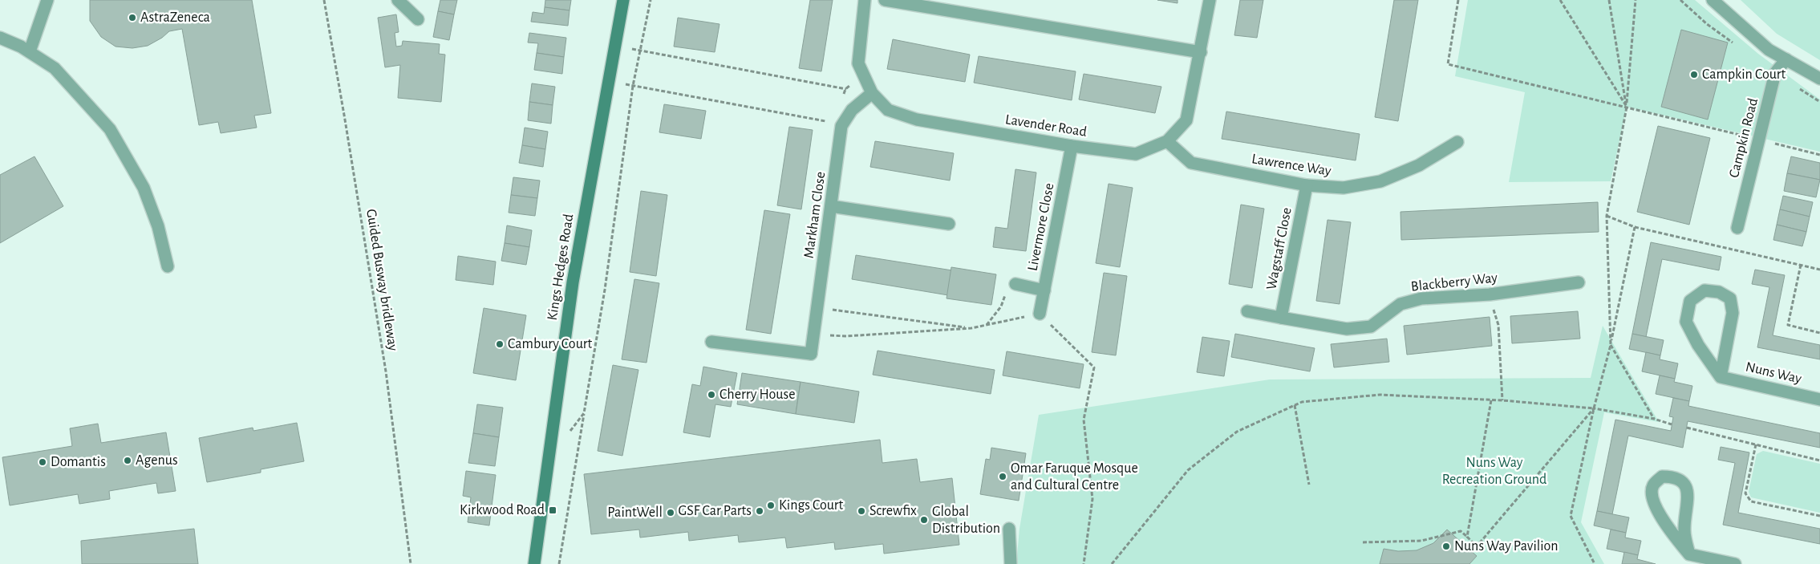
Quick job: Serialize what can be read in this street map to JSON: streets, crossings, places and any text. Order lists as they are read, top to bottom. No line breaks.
{"streets":{"street":["Lavender Road","Campkin Road","Lawrence Way","Markham Close","Livermore Close","Wagstaff Close","Kings Hedges Road","Blackberry Way","Nuns Way"],"path":["Guided Busway bridleway"]},"crossings":[["Lavender Road","Lawrence Way"],["Lavender Road","Markham Close"],["Lavender Road","Livermore Close"],["Lawrence Way","Wagstaff Close"],["Wagstaff Close","Blackberry Way"]],"parks":["Nuns Way Recreation Ground"],"places":{"other":["AstraZeneca","Campkin Court","Cambury Court","Cherry House","Agenus","Domantis","Omar Faruque Mosque and Cultural Centre","Kings Court","GSF Car Parts","Screwfix","PaintWell","Global Distribution","Nuns Way Pavilion"],"transit":["Kirkwood Road"]}}
